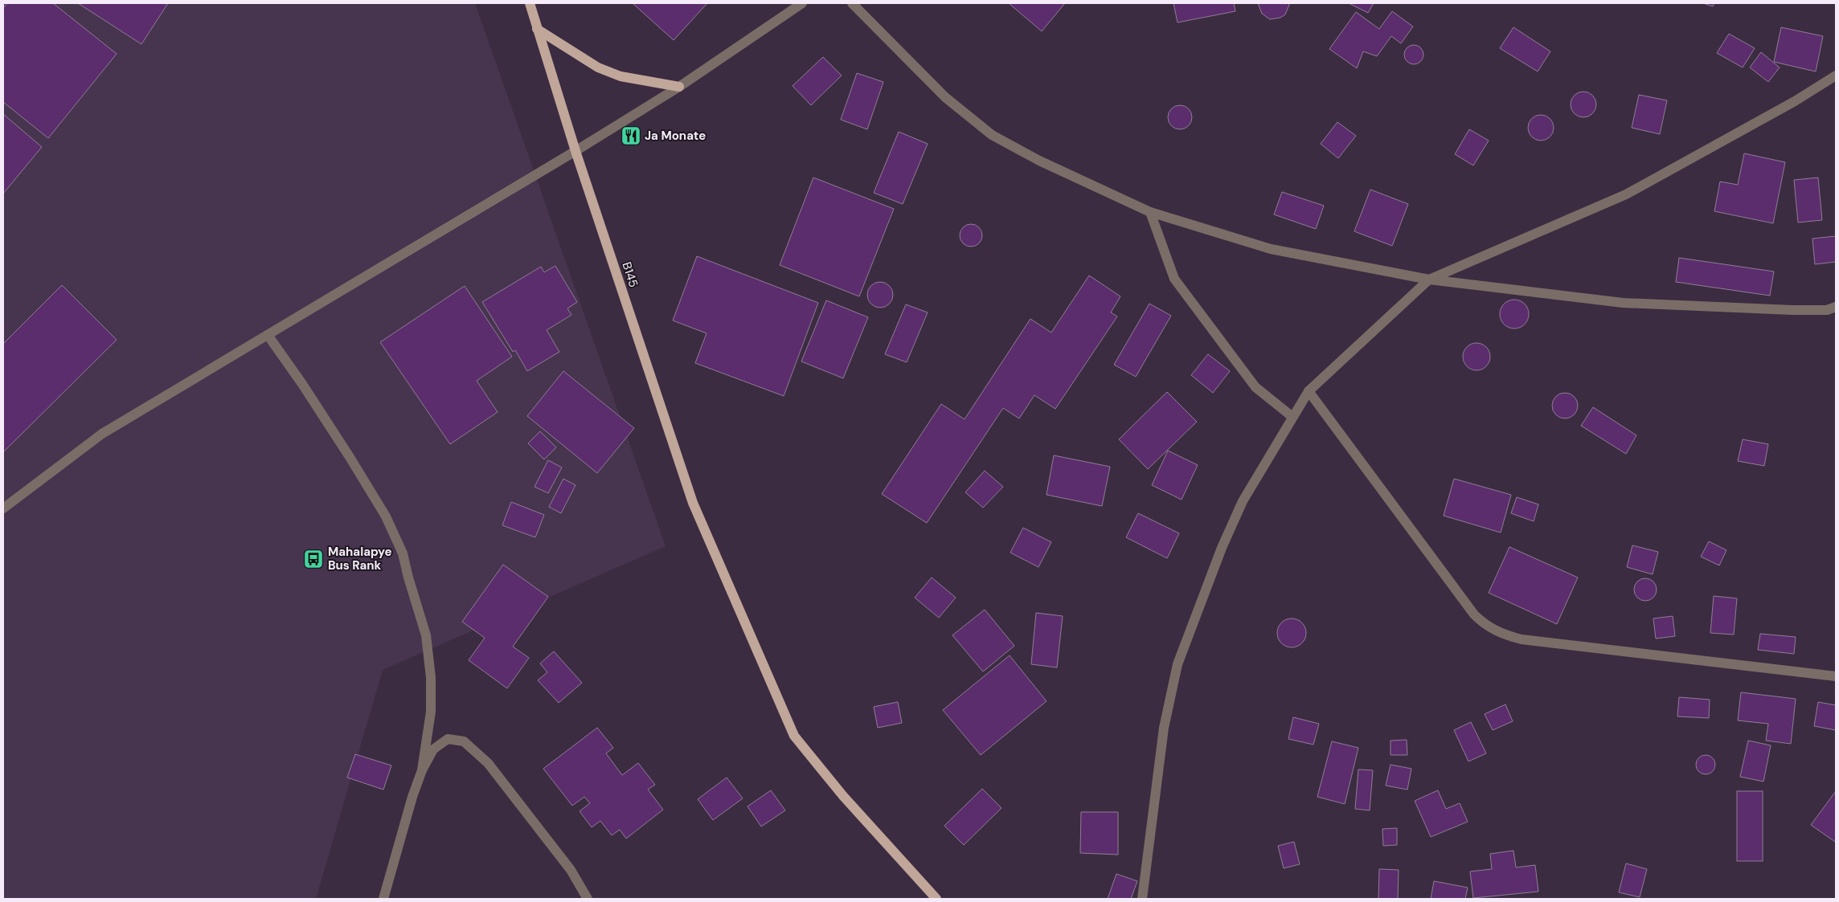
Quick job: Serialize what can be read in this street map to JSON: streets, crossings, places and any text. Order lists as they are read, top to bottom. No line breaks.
{"streets":{"main road":["B145"]},"places":{"restaurant":["Ja Monate"],"bus stop":["Mahalapye Bus Rank"]}}
